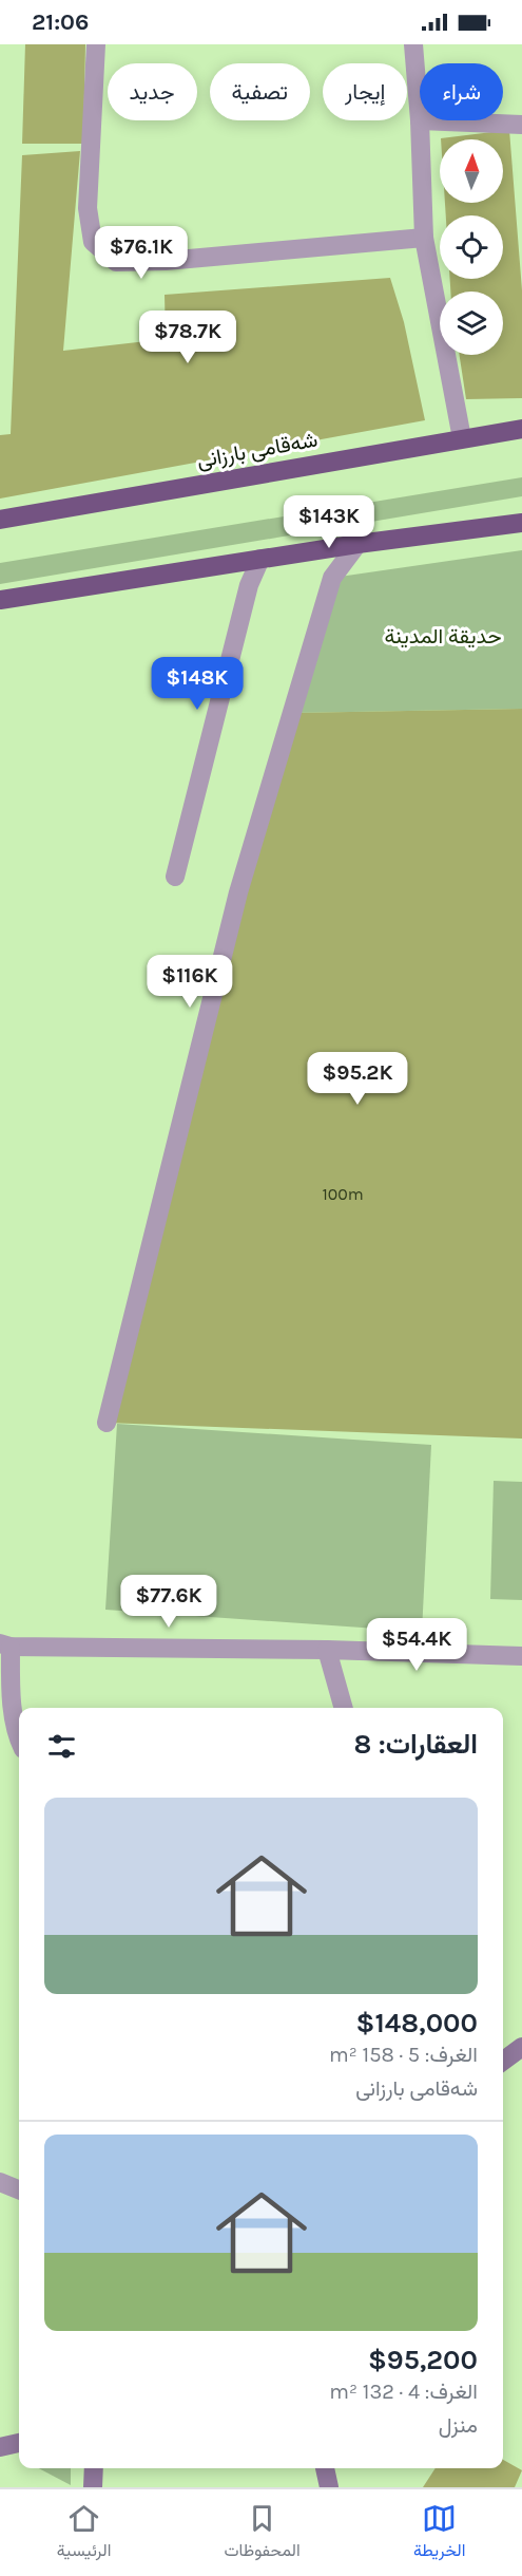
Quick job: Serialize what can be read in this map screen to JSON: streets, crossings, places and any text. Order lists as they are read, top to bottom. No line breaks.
{"streets":{"highway":["شەقامی بارزانی"]},"parks":["حديقة المدينة"],"house_numbers":["100m"],"north":"top","page":{"status":"21:06","chip":["شراء","إيجار","تصفية","جديد"],"price":["$76.1K","$78.7K","$143K","$148K","$116K","$95.2K","$77.6K","$54.4K"],"heading":"العقارات: 8","list":[{"name":"$148,000","note":"الغرف: 5 · 158 m² · شەقامی بارزانی"},{"name":"$95,200","note":"الغرف: 4 · 132 m² · منزل"}],"tabs":["الخريطة","المحفوظات","الرئيسية"]}}
